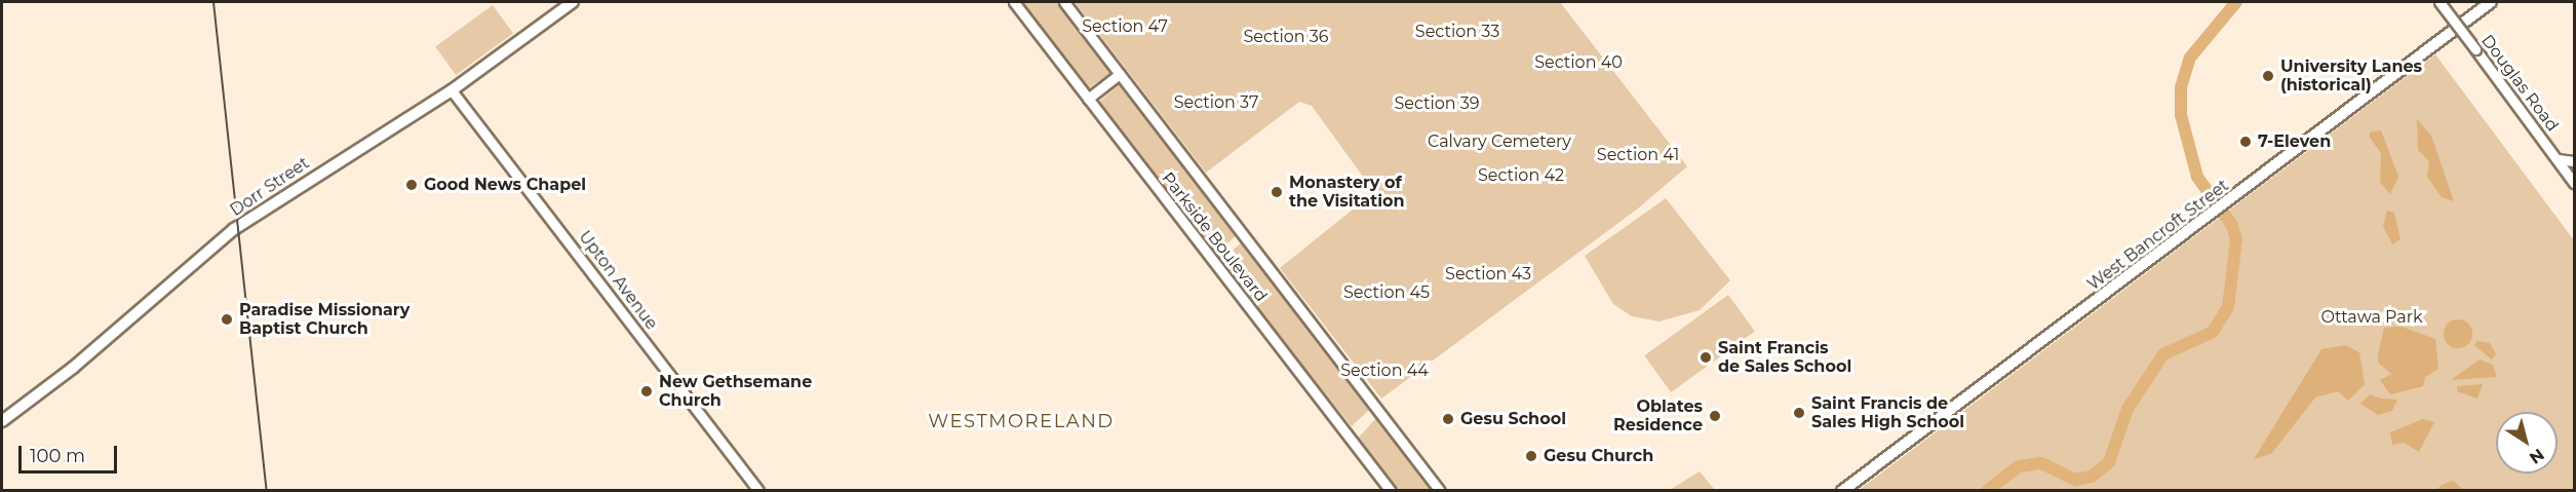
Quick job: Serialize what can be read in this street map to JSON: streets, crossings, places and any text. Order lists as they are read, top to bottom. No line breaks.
{"streets":{"main road":["Dorr Street","West Bancroft Street"],"street":["Douglas Road","Parkside Boulevard","Upton Avenue"]},"crossings":[["Dorr Street","Upton Avenue"]],"districts":["WESTMORELAND"],"parks":["Section 47","Section 33","Section 36","Section 40","Section 37","Section 39","Calvary Cemetery","Section 41","Section 42","Section 43","Section 45","Ottawa Park","Section 44"],"places":["University Lanes (historical)","7-Eleven","Good News Chapel","Monastery of the Visitation","Paradise Missionary Baptist Church","Saint Francis de Sales School","New Gethsemane Church","Saint Francis de Sales High School","Oblates Residence","Gesu School","Gesu Church"],"scale_bar":"100 m","north":"bottom right"}
